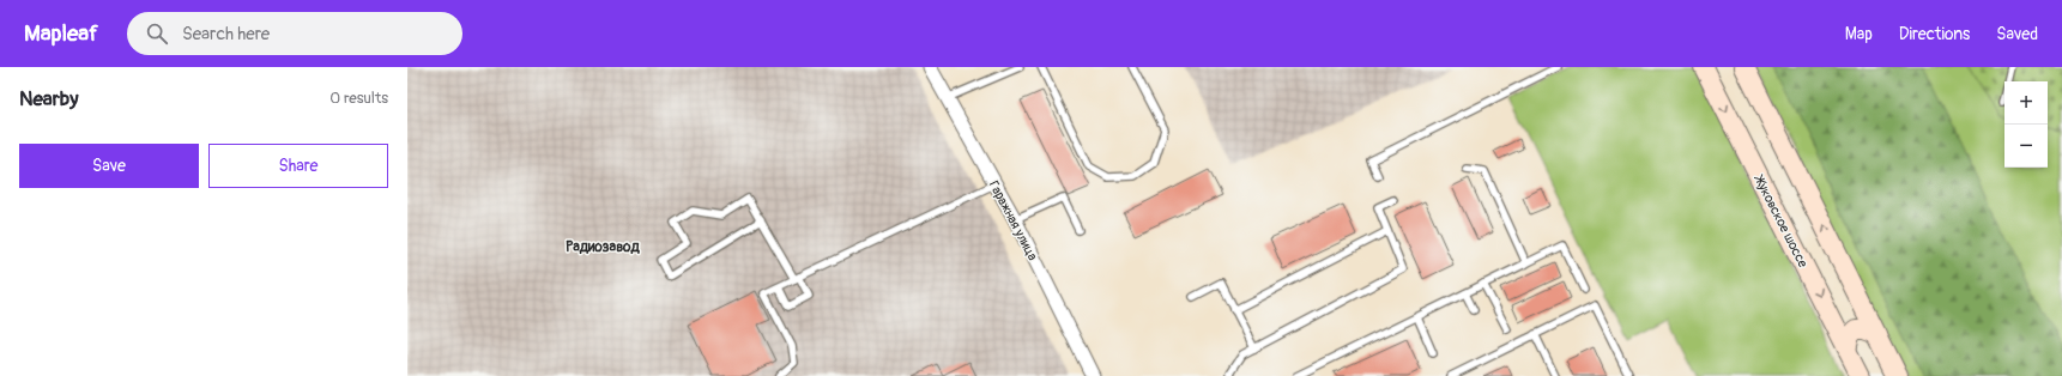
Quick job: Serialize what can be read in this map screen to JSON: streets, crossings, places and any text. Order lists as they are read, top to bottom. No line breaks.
{"streets":{"main road":["Жуковское шоссе"],"street":["Гаражная улица"]},"districts":["Радиозавод"],"page":{"header":"Mapleaf","search":"Search here","nav":["Map","Directions","Saved"],"heading":["Nearby","0 results"],"map_buttons":["+","−"],"buttons":["Save","Share"]}}
